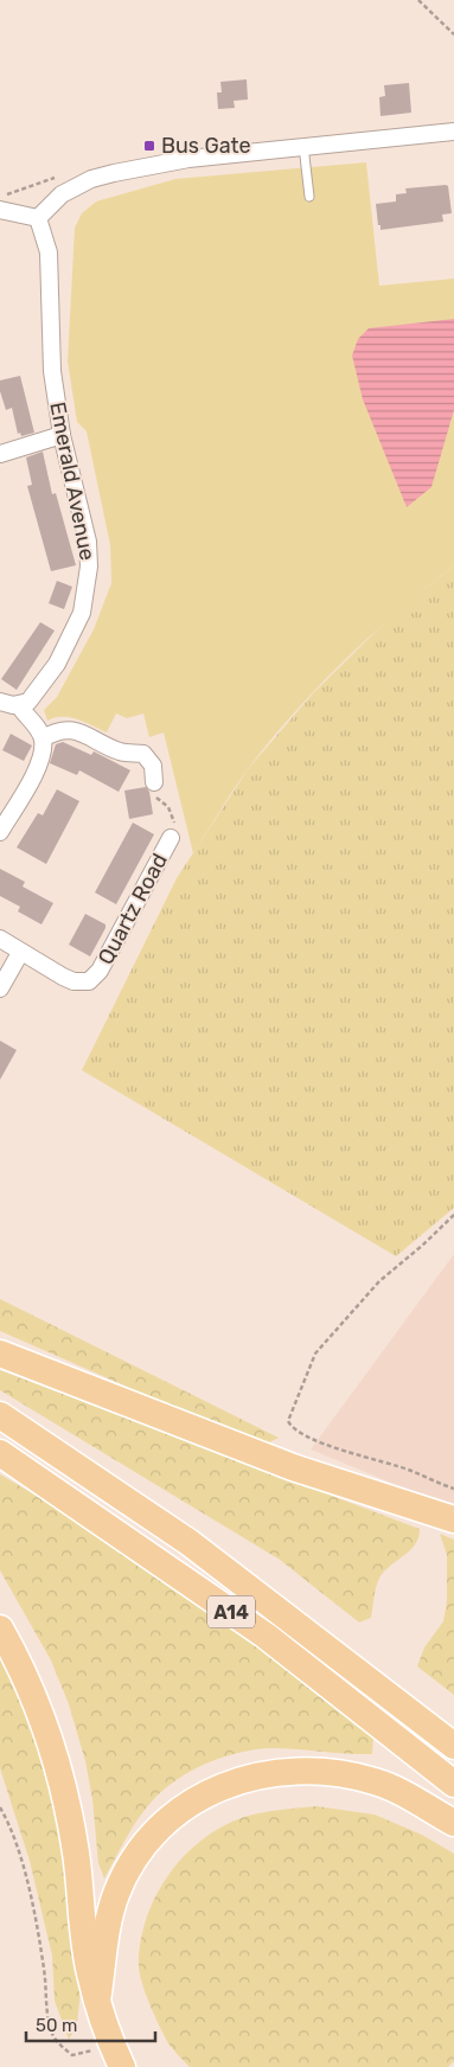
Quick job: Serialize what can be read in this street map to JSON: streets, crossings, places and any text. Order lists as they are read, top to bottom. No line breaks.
{"streets":{"highway":["A14"],"street":["Emerald Avenue","Quartz Road"]},"places":{"transit":["Bus Gate"]},"scale_bar":"50 m"}
